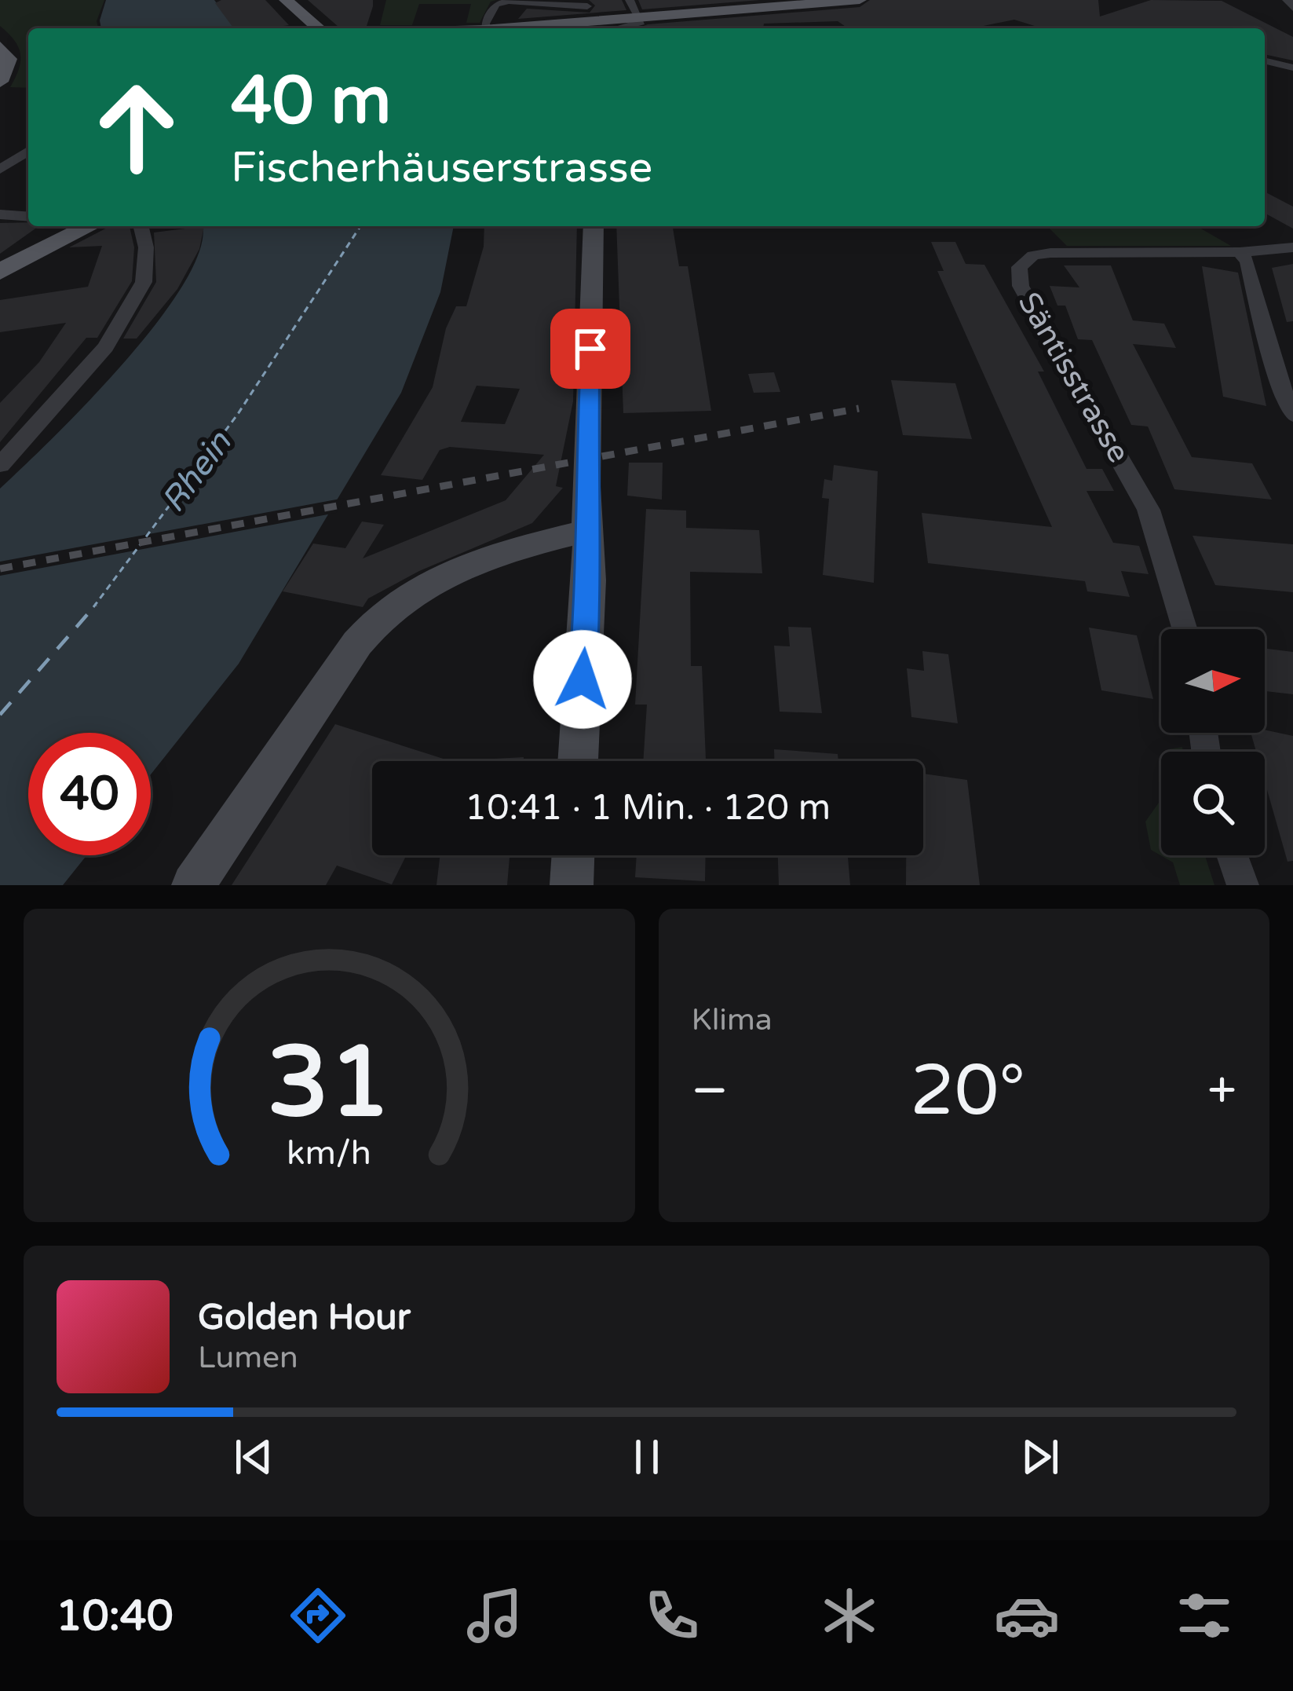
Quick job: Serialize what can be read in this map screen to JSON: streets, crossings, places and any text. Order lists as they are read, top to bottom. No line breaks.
{"streets":{"street":["Säntisstrasse"]},"water":["Rhein"],"north":"right","page":{"turn":["40 m","Fischerhäuserstrasse"],"limit":"40","trip":"10:41 · 1 Min. · 120 m","tile":"Klima","heat":["−","20°","+"],"song":["Golden Hour","Lumen"],"tabs":"10:40","gauge":["31","km/h"]}}
